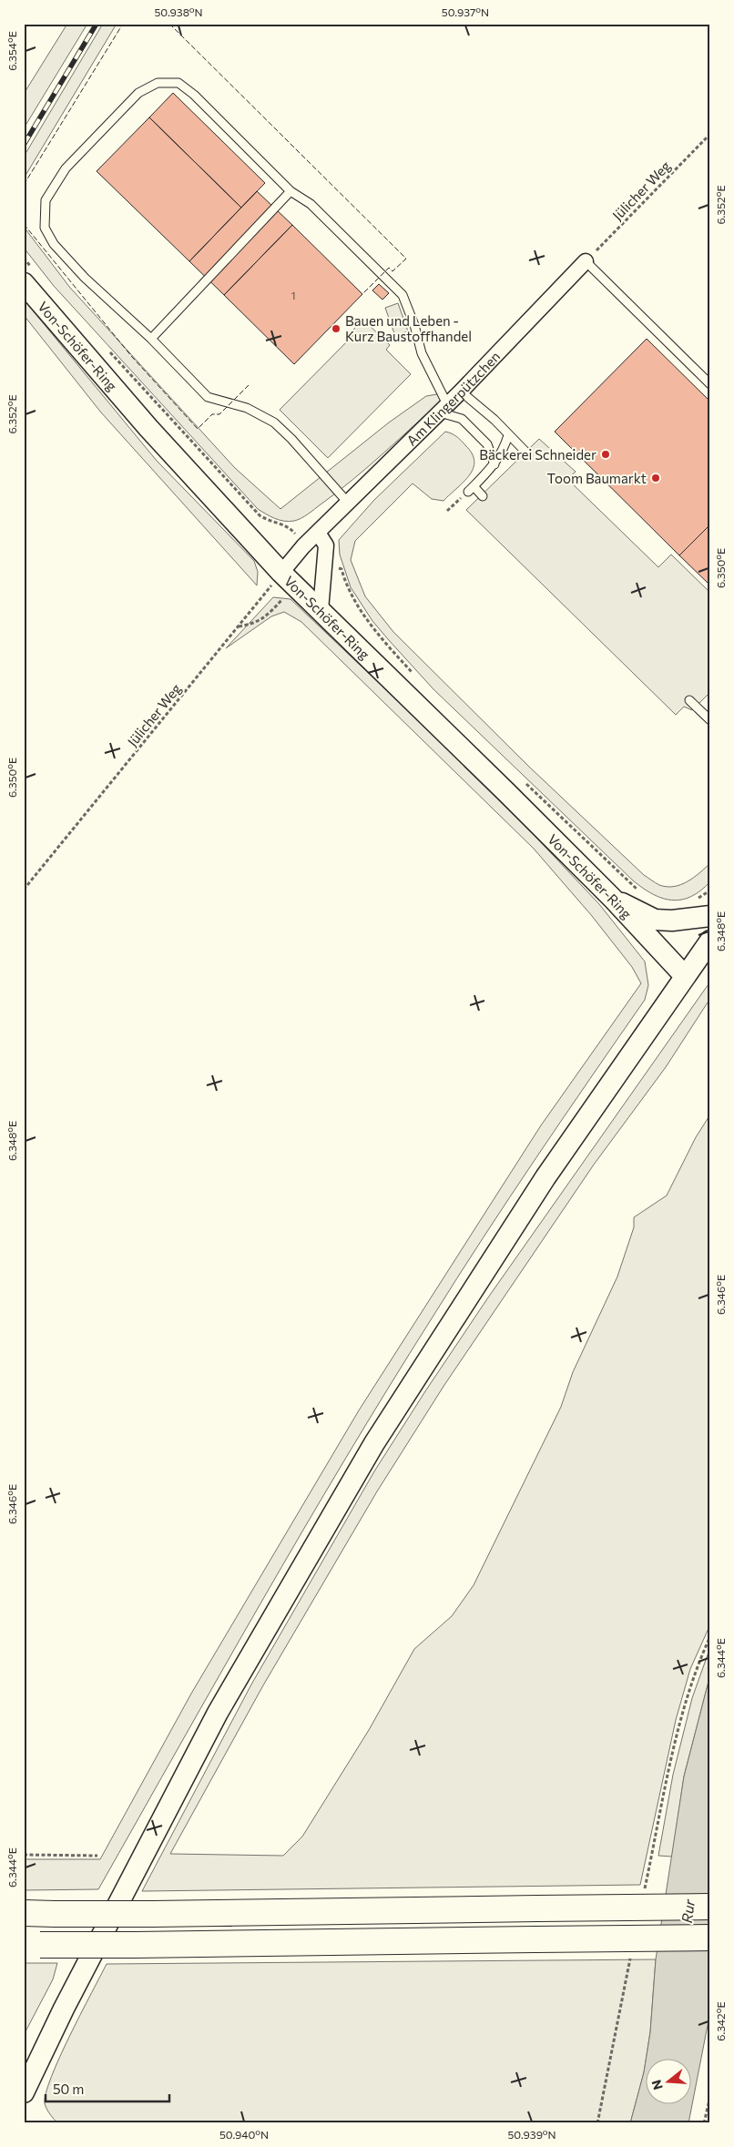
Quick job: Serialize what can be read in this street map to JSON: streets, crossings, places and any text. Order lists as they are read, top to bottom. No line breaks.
{"streets":{"main road":["Von-Schöfer-Ring"],"street":["Am Klingerpützchen"],"path":["Jülicher Weg"]},"crossings":[["Jülicher Weg","Von-Schöfer-Ring"],["Jülicher Weg","Am Klingerpützchen"],["Von-Schöfer-Ring","Am Klingerpützchen"]],"water":["Rur"],"places":["Bauen und Leben - Kurz Baustoffhandel","Bäckerei Schneider","Toom Baumarkt"],"house_numbers":["1"],"scale_bar":"50 m","north":"left","coordinates":["50.938°N","50.937°N","6.354°E","6.352°E","6.350°E","6.348°E","6.346°E","6.344°E","6.342°E","50.940°N","50.939°N"]}
